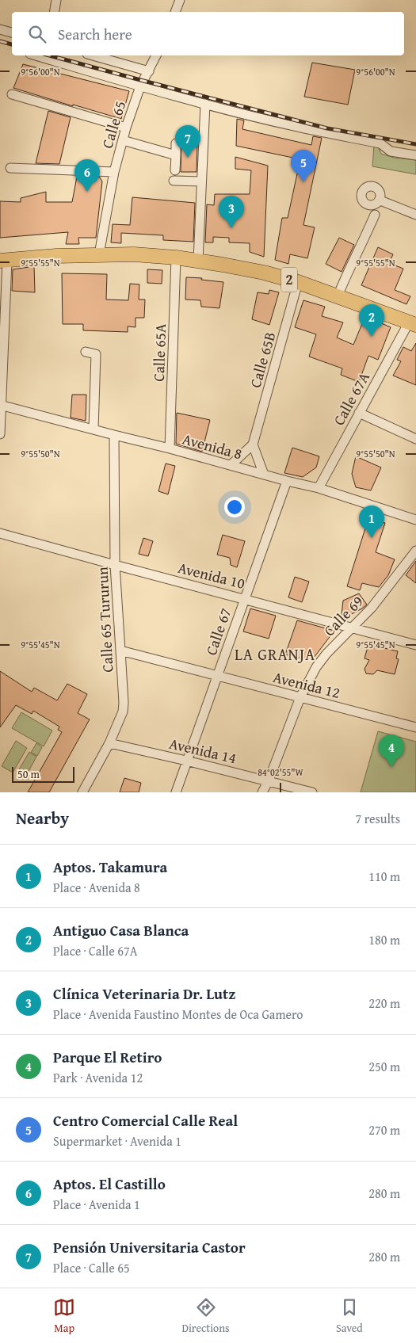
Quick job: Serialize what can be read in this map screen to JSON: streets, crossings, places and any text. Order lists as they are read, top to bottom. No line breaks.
{"streets":{"highway":["2"],"street":["Calle 65","Calle 65A","Calle 65B","Calle 67A","Avenida 8","Avenida 10","Calle 69","Calle 65 Tururun","Calle 67","Avenida 12","Avenida 14"]},"crossings":[["Calle 65","2"],["2","Calle 65A"],["2","Calle 65B"],["2","Calle 67A"],["Calle 65A","Avenida 8"],["Calle 67A","Avenida 8"],["Avenida 8","Calle 65 Tururun"],["Avenida 8","Calle 67"],["Avenida 10","Calle 69"],["Avenida 10","Calle 65 Tururun"],["Avenida 10","Calle 67"],["Calle 69","Avenida 12"],["Calle 69","Avenida 14"],["Calle 65 Tururun","Avenida 12"],["Calle 65 Tururun","Avenida 14"],["Calle 67","Avenida 12"],["Calle 67","Avenida 14"]],"districts":["LA GRANJA"],"scale_bar":"50 m","page":{"search":"Search here","pins":["7","5","6","3","2","1","4"],"scale":"50 m","heading":["Nearby","7 results"],"list":[{"mark":"1","name":"Aptos. Takamura","note":"Place · Avenida 8","value":"110 m"},{"mark":"2","name":"Antiguo Casa Blanca","note":"Place · Calle 67A","value":"180 m"},{"mark":"3","name":"Clínica Veterinaria Dr. Lutz","note":"Place · Avenida Faustino Montes de Oca Gamero","value":"220 m"},{"mark":"4","name":"Parque El Retiro","note":"Park · Avenida 12","value":"250 m"},{"mark":"5","name":"Centro Comercial Calle Real","note":"Supermarket · Avenida 1","value":"270 m"},{"mark":"6","name":"Aptos. El Castillo","note":"Place · Avenida 1","value":"280 m"},{"mark":"7","name":"Pensión Universitaria Castor","note":"Place · Calle 65","value":"280 m"}],"nav":["Map","Directions","Saved"]},"coordinates":["9°56'00\"N","9°55'55\"N","9°55'50\"N","9°55'45\"N","84°02'55\"W"]}
